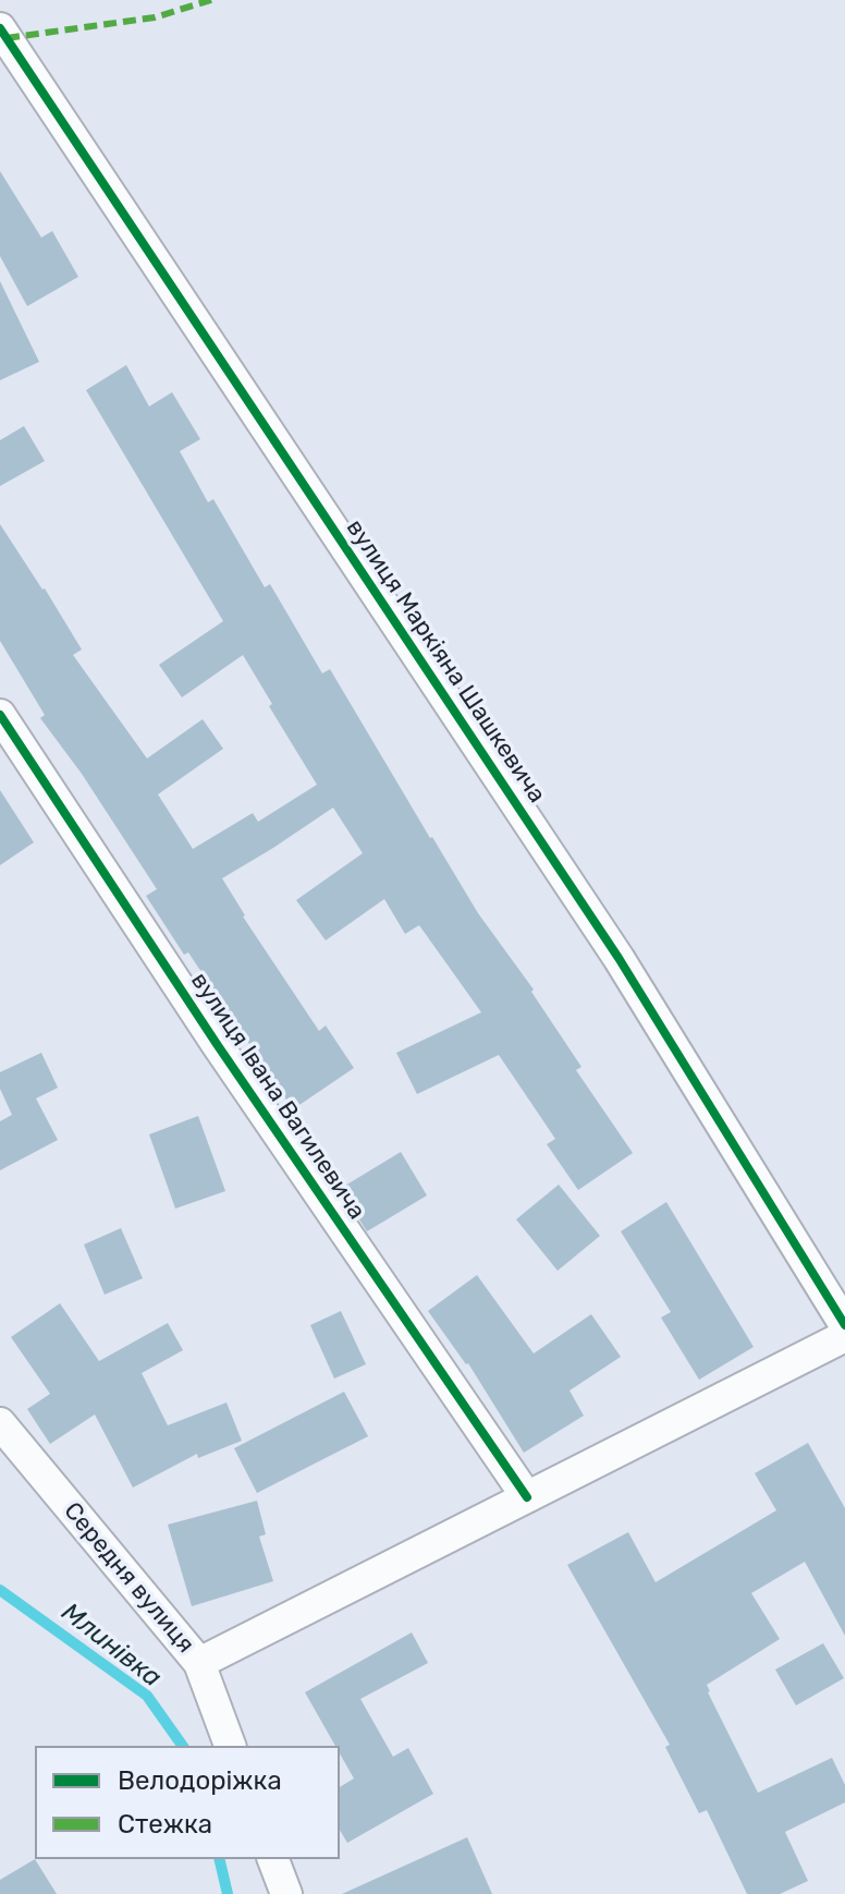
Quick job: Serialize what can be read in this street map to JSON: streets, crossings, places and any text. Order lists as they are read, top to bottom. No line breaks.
{"streets":{"street":["вулиця Маркіяна Шашкевича","вулиця Івана Вагилевича","Середня вулиця"]},"water":["Млинівка"],"legend":["Велодоріжка","Стежка"]}
